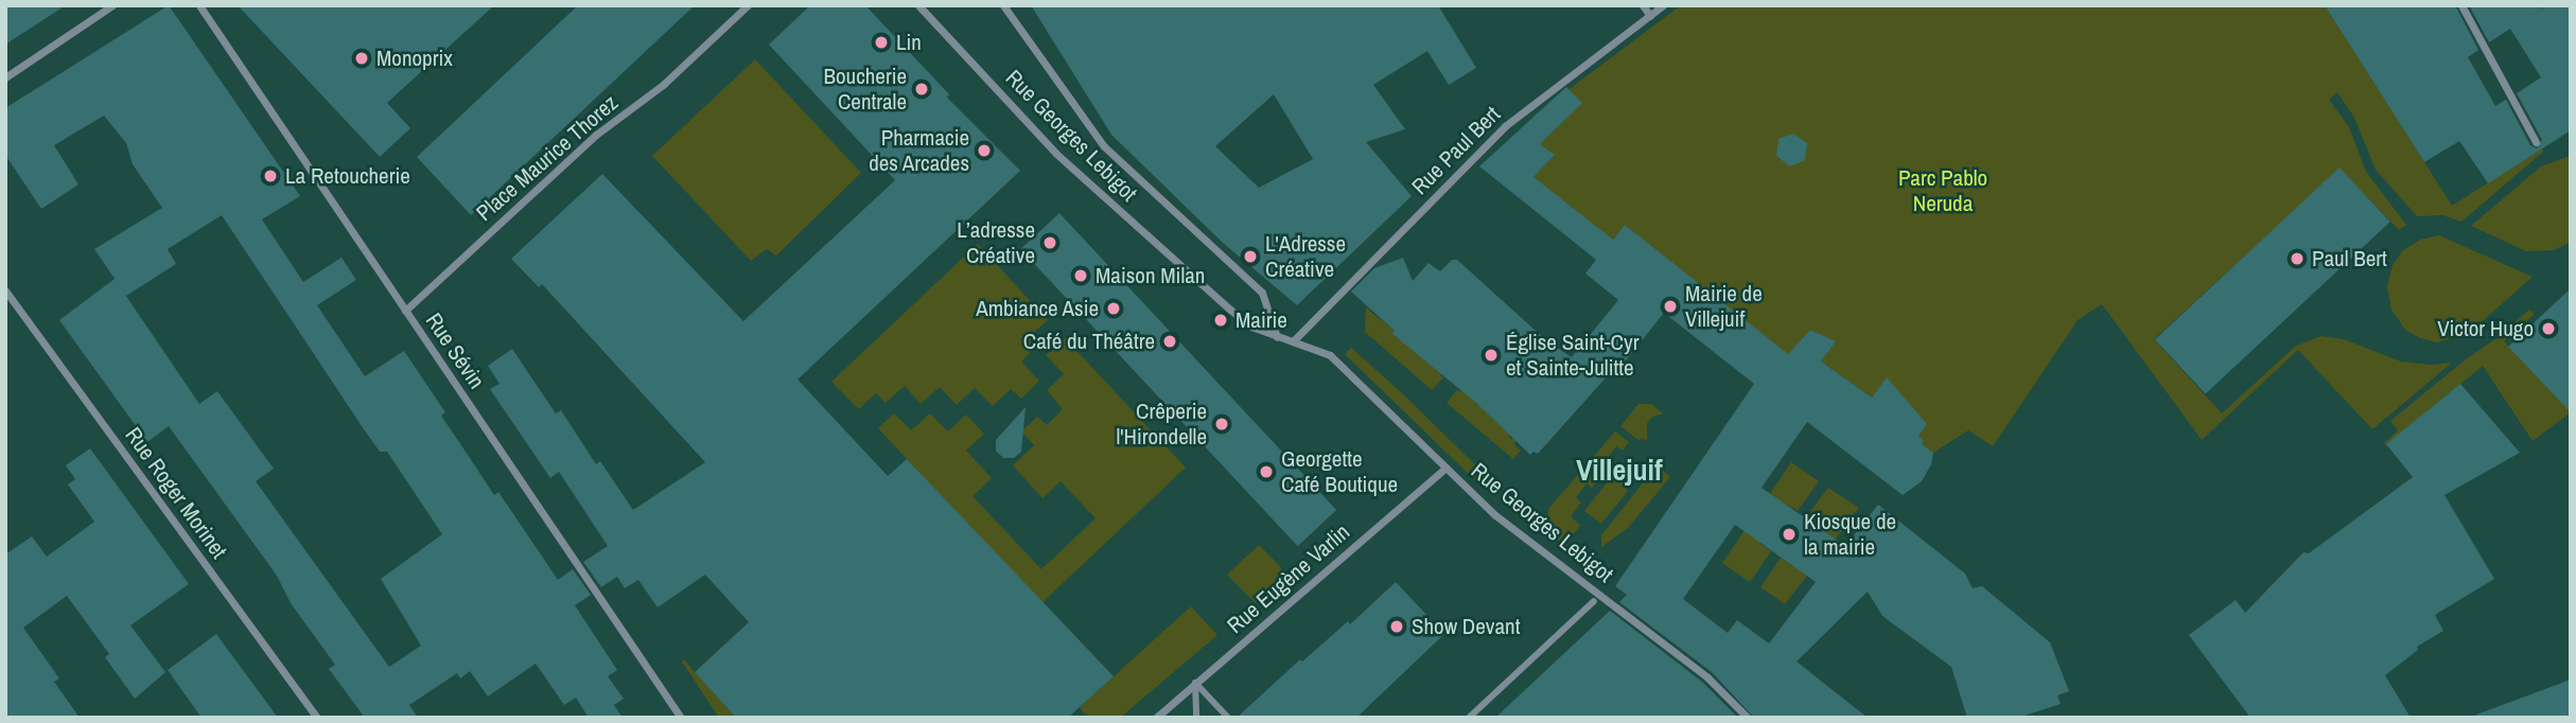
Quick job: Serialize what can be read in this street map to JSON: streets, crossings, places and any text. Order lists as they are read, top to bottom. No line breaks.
{"streets":{"street":["Rue Georges Lebigot","Rue Paul Bert","Place Maurice Thorez","Rue Sévin","Rue Roger Morinet","Rue Eugène Varlin"]},"crossings":[["Rue Georges Lebigot","Rue Paul Bert"],["Rue Georges Lebigot","Rue Eugène Varlin"],["Place Maurice Thorez","Rue Sévin"]],"districts":["Villejuif"],"parks":["Parc Pablo Neruda"],"places":["Lin","Monoprix","Boucherie Centrale","Pharmacie des Arcades","La Retoucherie","L’adresse Créative","L'Adresse Créative","Paul Bert","Maison Milan","Mairie de Villejuif","Ambiance Asie","Mairie","Victor Hugo","Café du Théâtre","Église Saint-Cyr et Sainte-Julitte","Crêperie l'Hirondelle","Georgette Café Boutique","Kiosque de la mairie","Show Devant"]}
